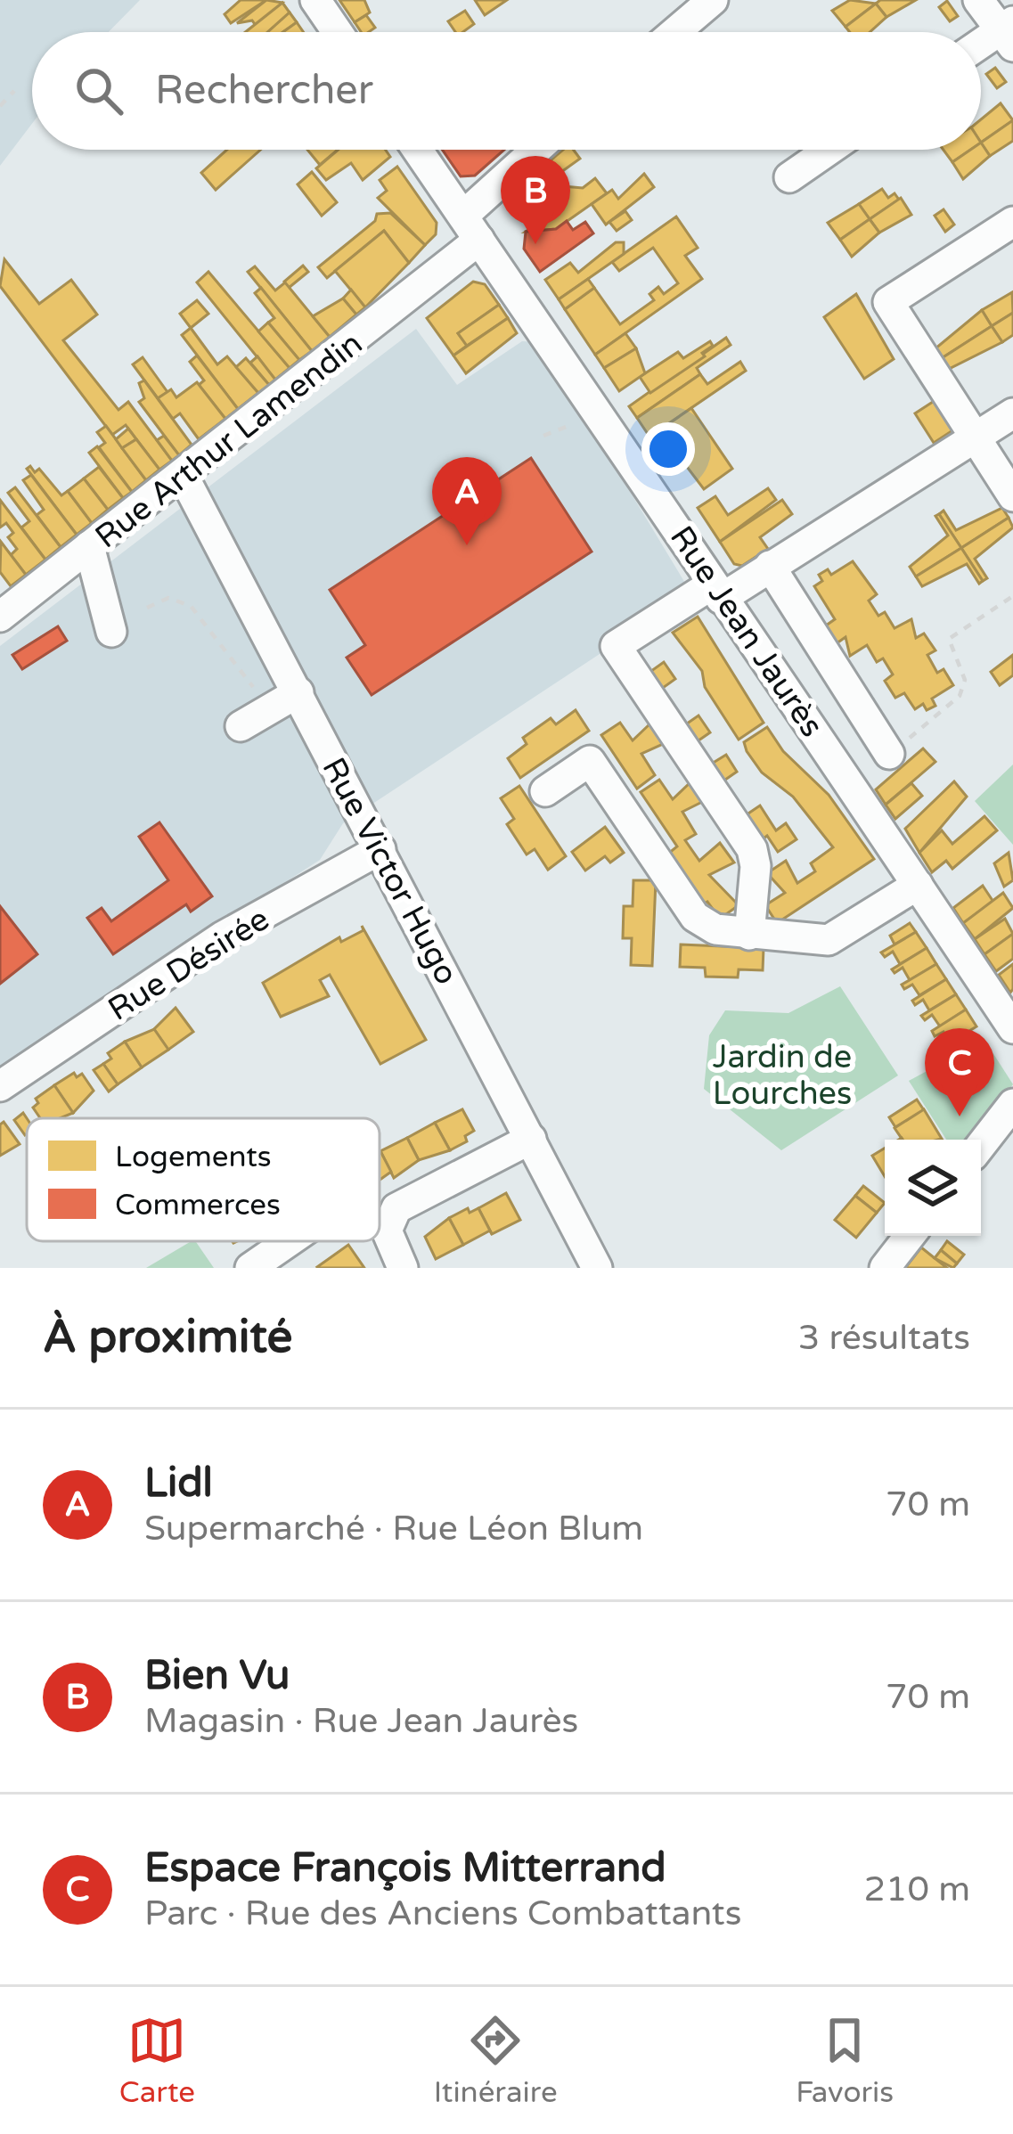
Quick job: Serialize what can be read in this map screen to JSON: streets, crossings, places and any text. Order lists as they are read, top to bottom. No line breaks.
{"streets":{"street":["Rue Arthur Lamendin","Rue Jean Jaurès","Rue Victor Hugo","Rue Désirée"]},"crossings":[["Rue Arthur Lamendin","Rue Jean Jaurès"],["Rue Arthur Lamendin","Rue Victor Hugo"],["Rue Victor Hugo","Rue Désirée"]],"parks":["Jardin de Lourches"],"legend":["Logements","Commerces"],"page":{"search":"Rechercher","pins":["B","A","C"],"heading":["À proximité","3 résultats"],"list":[{"mark":"A","name":"Lidl","note":"Supermarché · Rue Léon Blum","value":"70 m"},{"mark":"B","name":"Bien Vu","note":"Magasin · Rue Jean Jaurès","value":"70 m"},{"mark":"C","name":"Espace François Mitterrand","note":"Parc · Rue des Anciens Combattants","value":"210 m"}],"nav":["Carte","Itinéraire","Favoris"]}}
